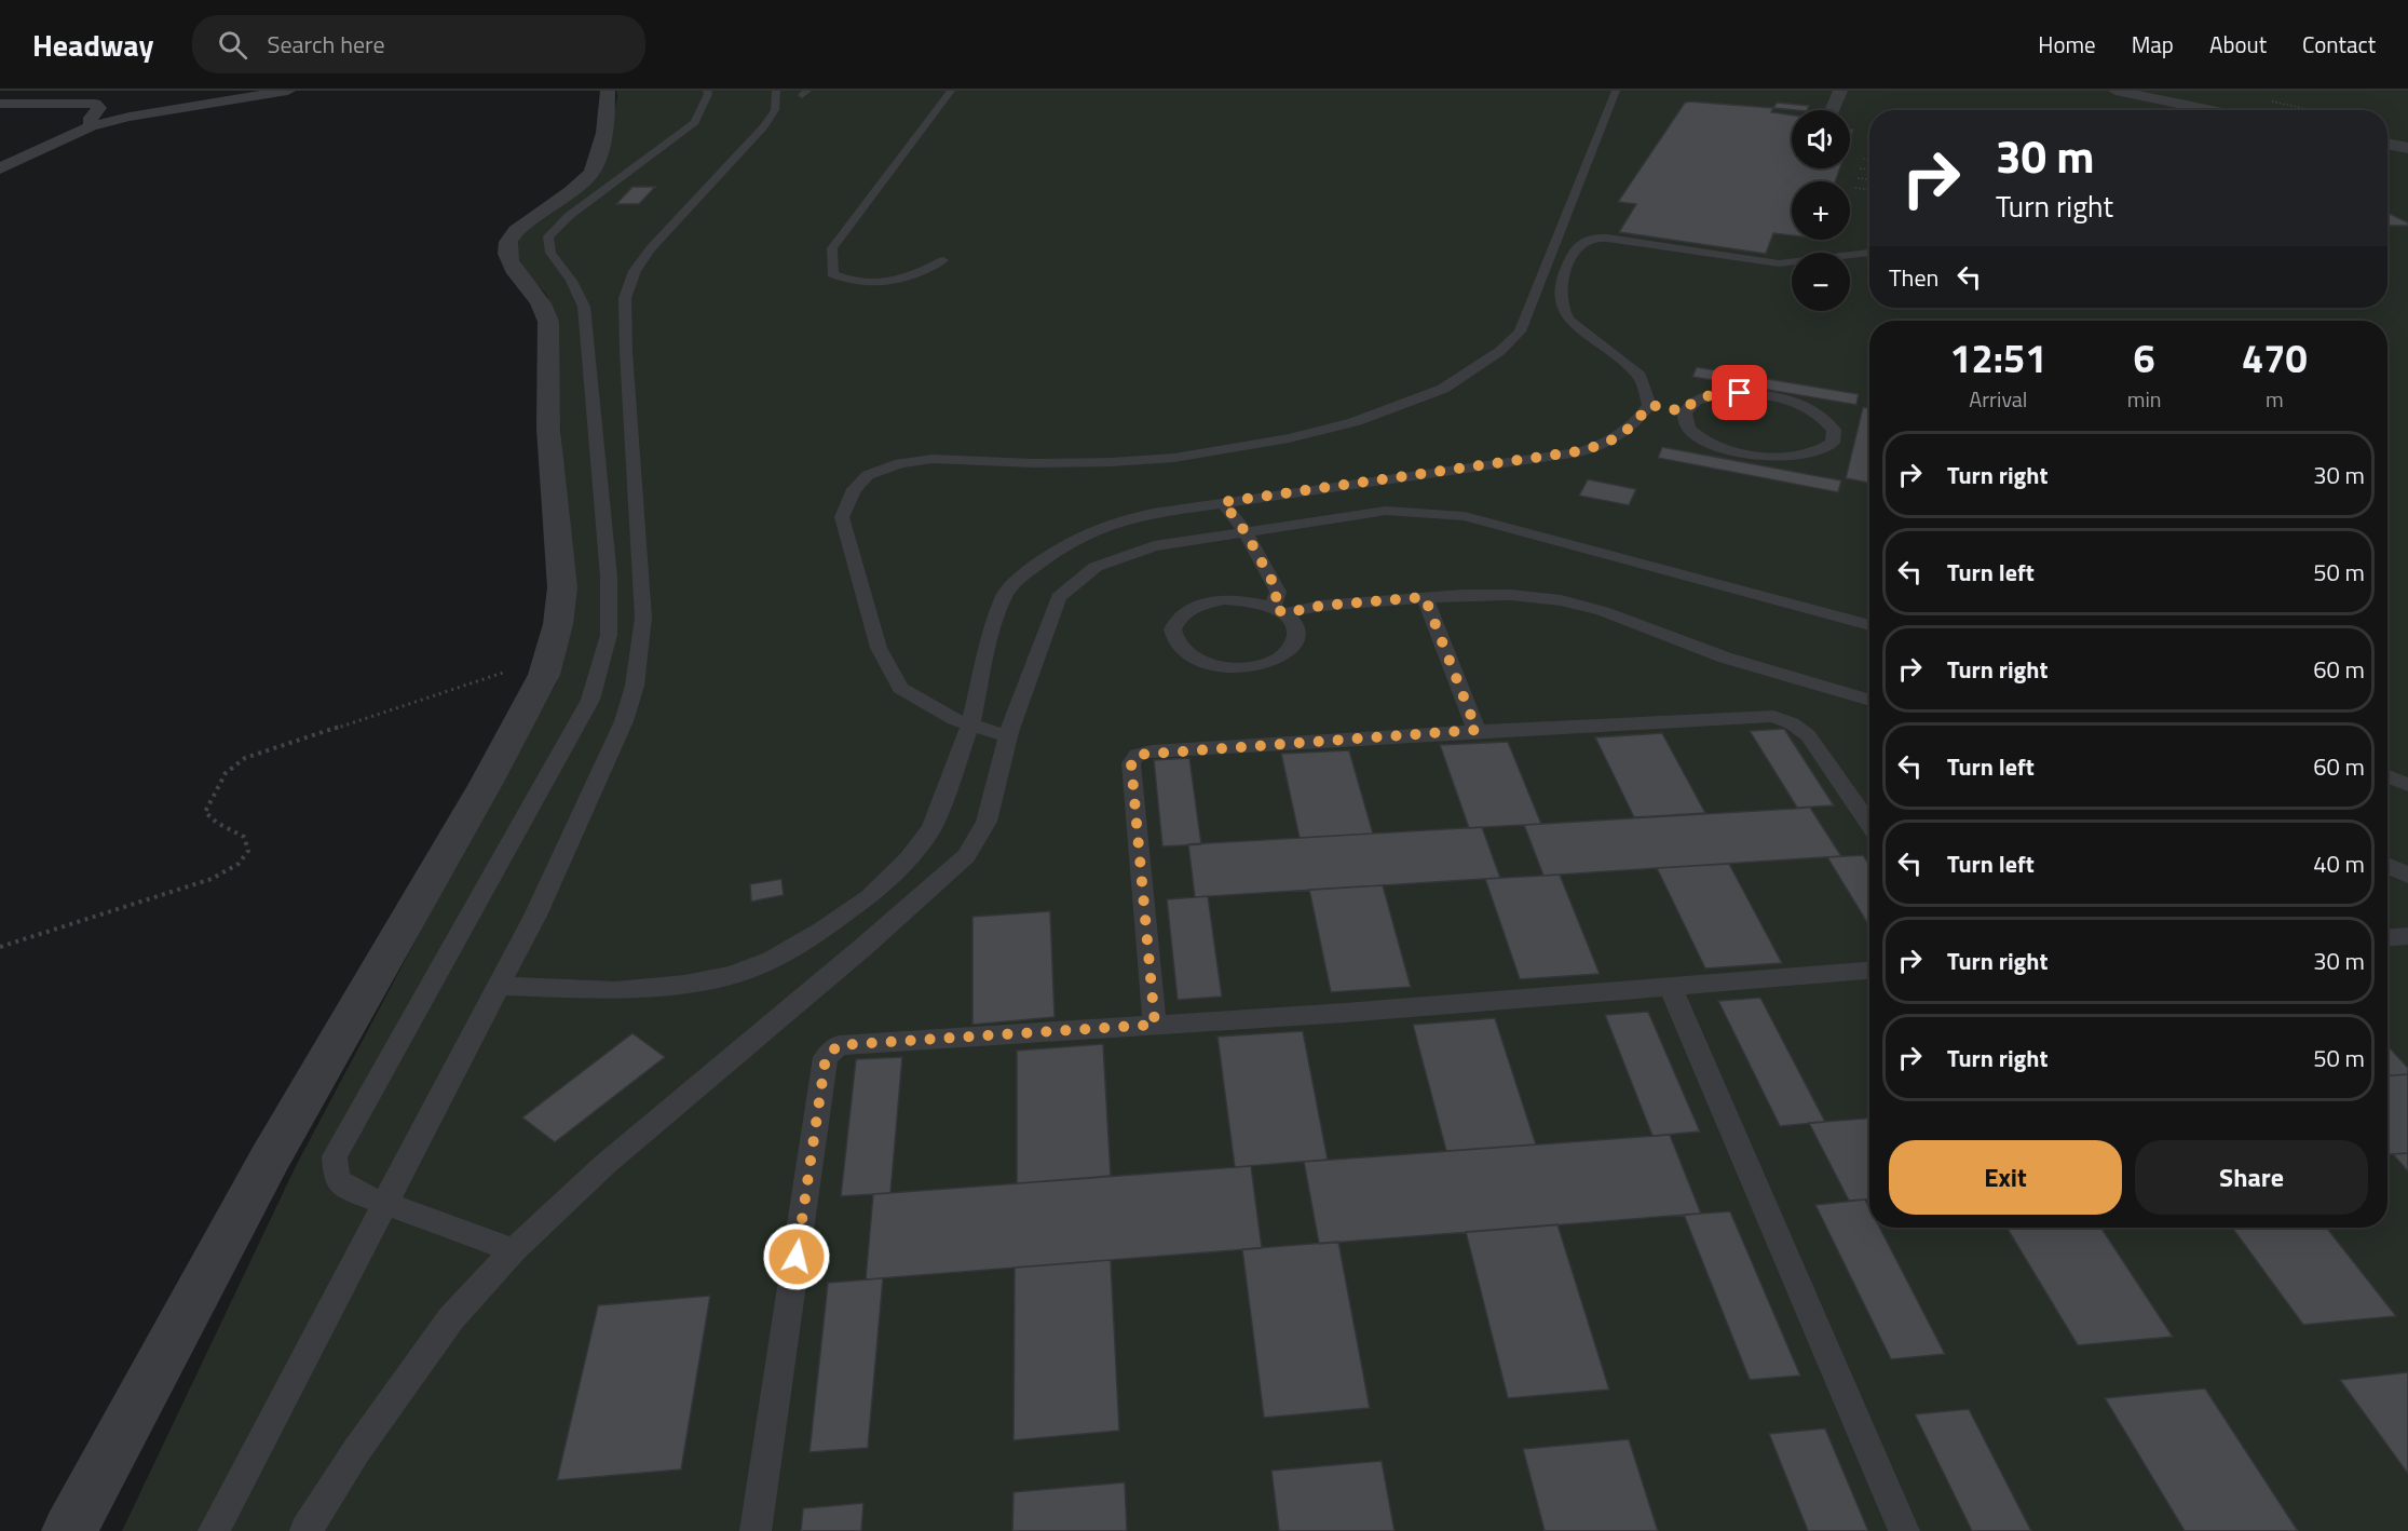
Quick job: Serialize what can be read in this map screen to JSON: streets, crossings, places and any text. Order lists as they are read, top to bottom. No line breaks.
{"page":{"header":"Headway","search":"Search here","nav":["Home","Map","About","Contact"],"map_buttons":["+","−"],"turn":["30 m","Turn right"],"then":"Then","eta":["12:51","Arrival","6","min","470","m"],"list":[{"name":"Turn right","value":"30 m"},{"name":"Turn left","value":"50 m"},{"name":"Turn right","value":"60 m"},{"name":"Turn left","value":"60 m"},{"name":"Turn left","value":"40 m"},{"name":"Turn right","value":"30 m"},{"name":"Turn right","value":"50 m"}],"buttons":["Exit","Share"]}}
